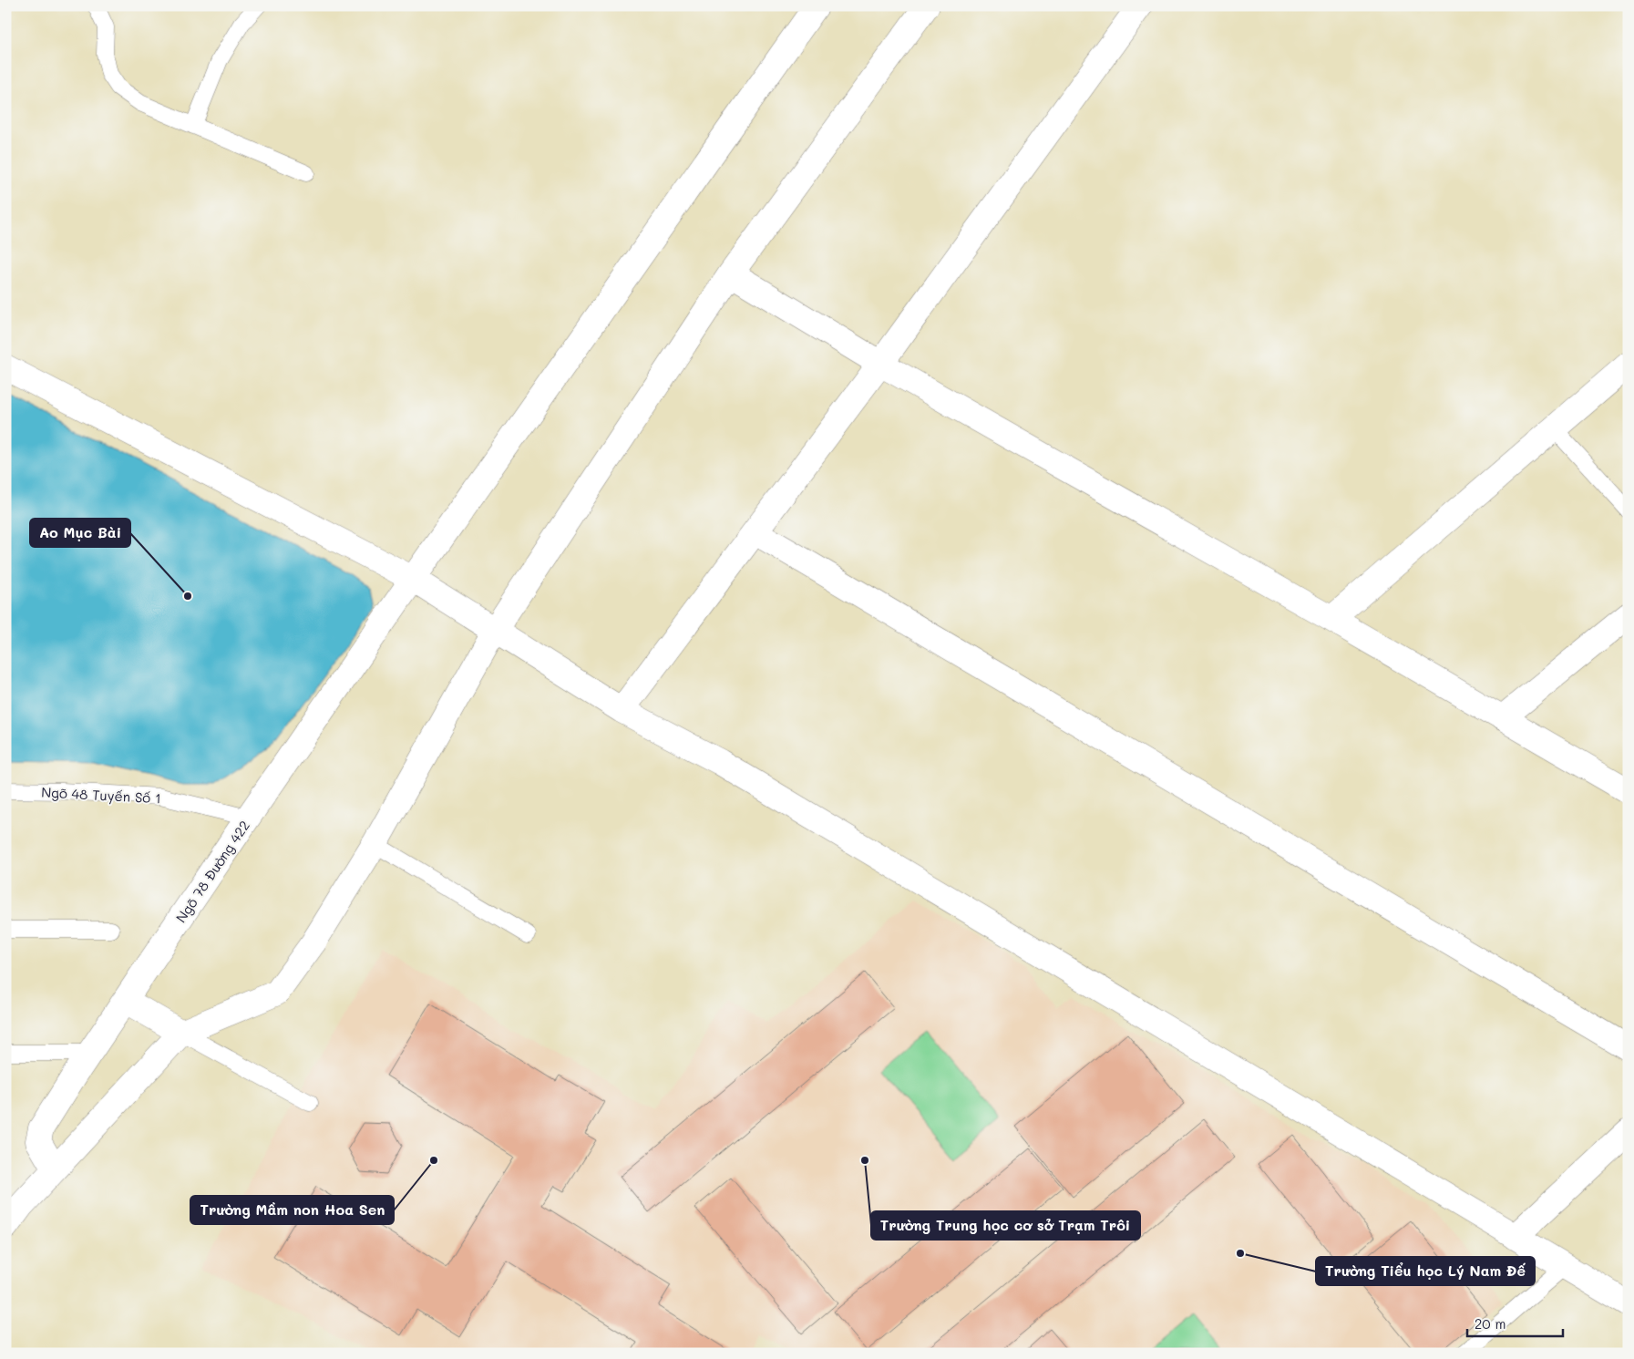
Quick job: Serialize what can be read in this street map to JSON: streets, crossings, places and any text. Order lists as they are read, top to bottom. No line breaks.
{"streets":{"street":["Ngõ 78 Đường 422"],"lane":["Ngõ 48 Tuyến Số 1"]},"crossings":[["Ngõ 48 Tuyến Số 1","Ngõ 78 Đường 422"]],"places":["Ao Mục Bài","Trường Mầm non Hoa Sen","Trường Trung học cơ sở Trạm Trôi","Trường Tiểu học Lý Nam Đế"],"scale_bar":"20 m"}
